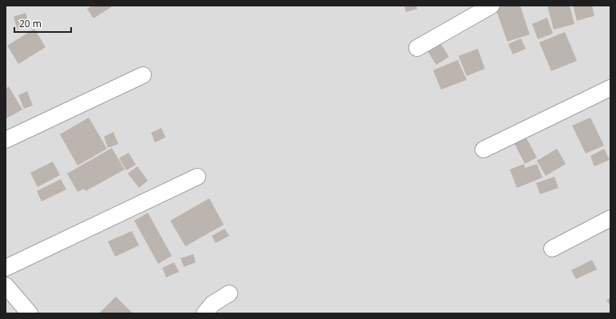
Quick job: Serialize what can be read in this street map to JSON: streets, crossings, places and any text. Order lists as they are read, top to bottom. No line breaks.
{"scale_bar":"20 m"}
